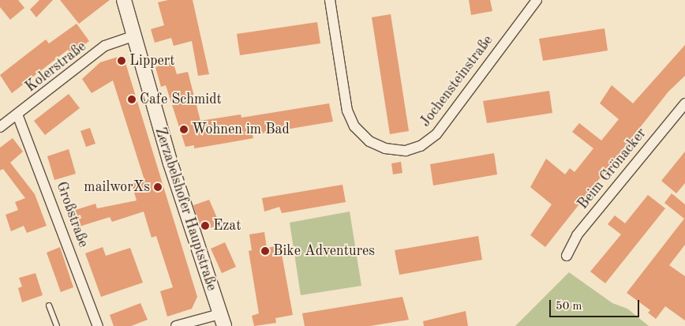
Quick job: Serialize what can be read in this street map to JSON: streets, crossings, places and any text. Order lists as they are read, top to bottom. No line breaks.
{"streets":{"street":["Kolerstraße","Jochensteinstraße","Beim Grönacker","Zerzabelshofer Hauptstraße","Großstraße"]},"crossings":[["Kolerstraße","Zerzabelshofer Hauptstraße"],["Kolerstraße","Großstraße"]],"places":["Lippert","Cafe Schmidt","Wohnen im Bad","mailworXs","Ezat","Bike Adventures"],"scale_bar":"50 m"}
